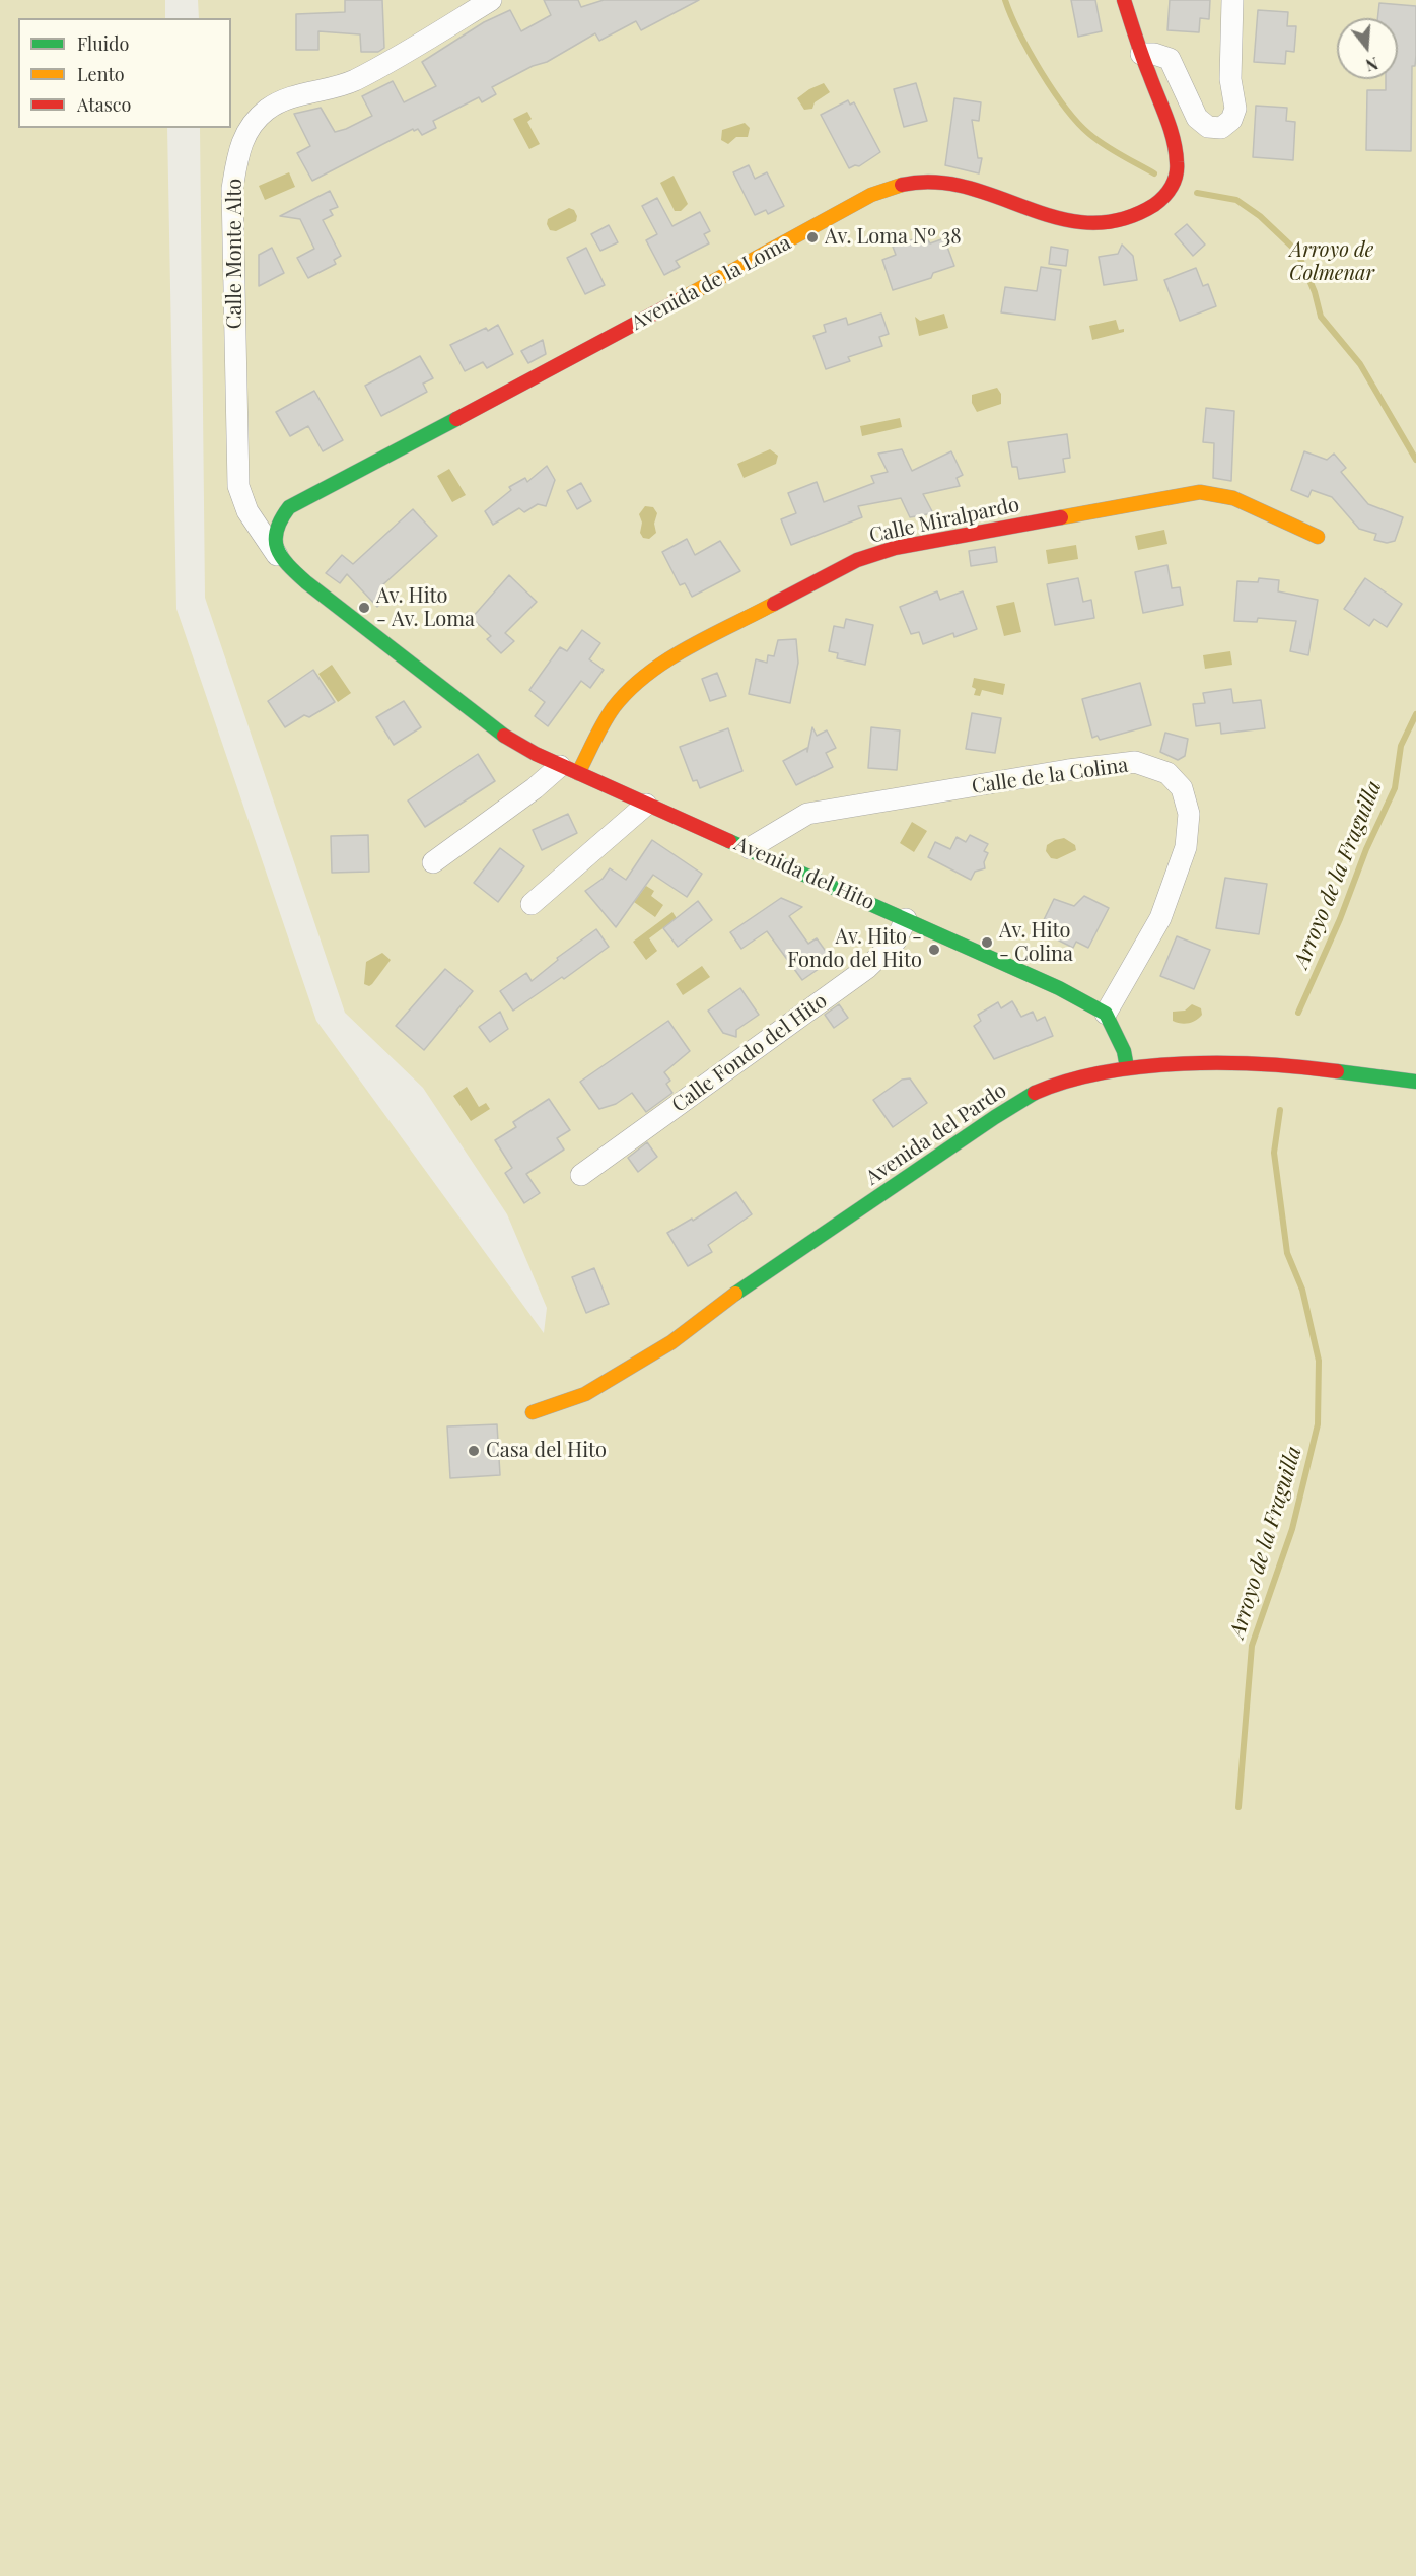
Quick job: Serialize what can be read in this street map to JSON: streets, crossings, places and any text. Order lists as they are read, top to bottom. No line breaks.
{"streets":{"street":["Calle Monte Alto","Avenida de la Loma","Calle Miralpardo","Calle de la Colina","Avenida del Hito","Calle Fondo del Hito","Avenida del Pardo"]},"crossings":[["Calle Monte Alto","Avenida del Hito"],["Calle Miralpardo","Avenida del Hito"],["Calle de la Colina","Avenida del Hito"],["Avenida del Hito","Calle Fondo del Hito"]],"water":["Arroyo de la Fraguilla"],"parks":["Arroyo de Colmenar"],"places":["Av. Loma Nº 38","Av. Hito - Av. Loma","Av. Hito - Colina","Av. Hito - Fondo del Hito","Casa del Hito"],"legend":["Fluido","Lento","Atasco"],"north":"bottom"}
